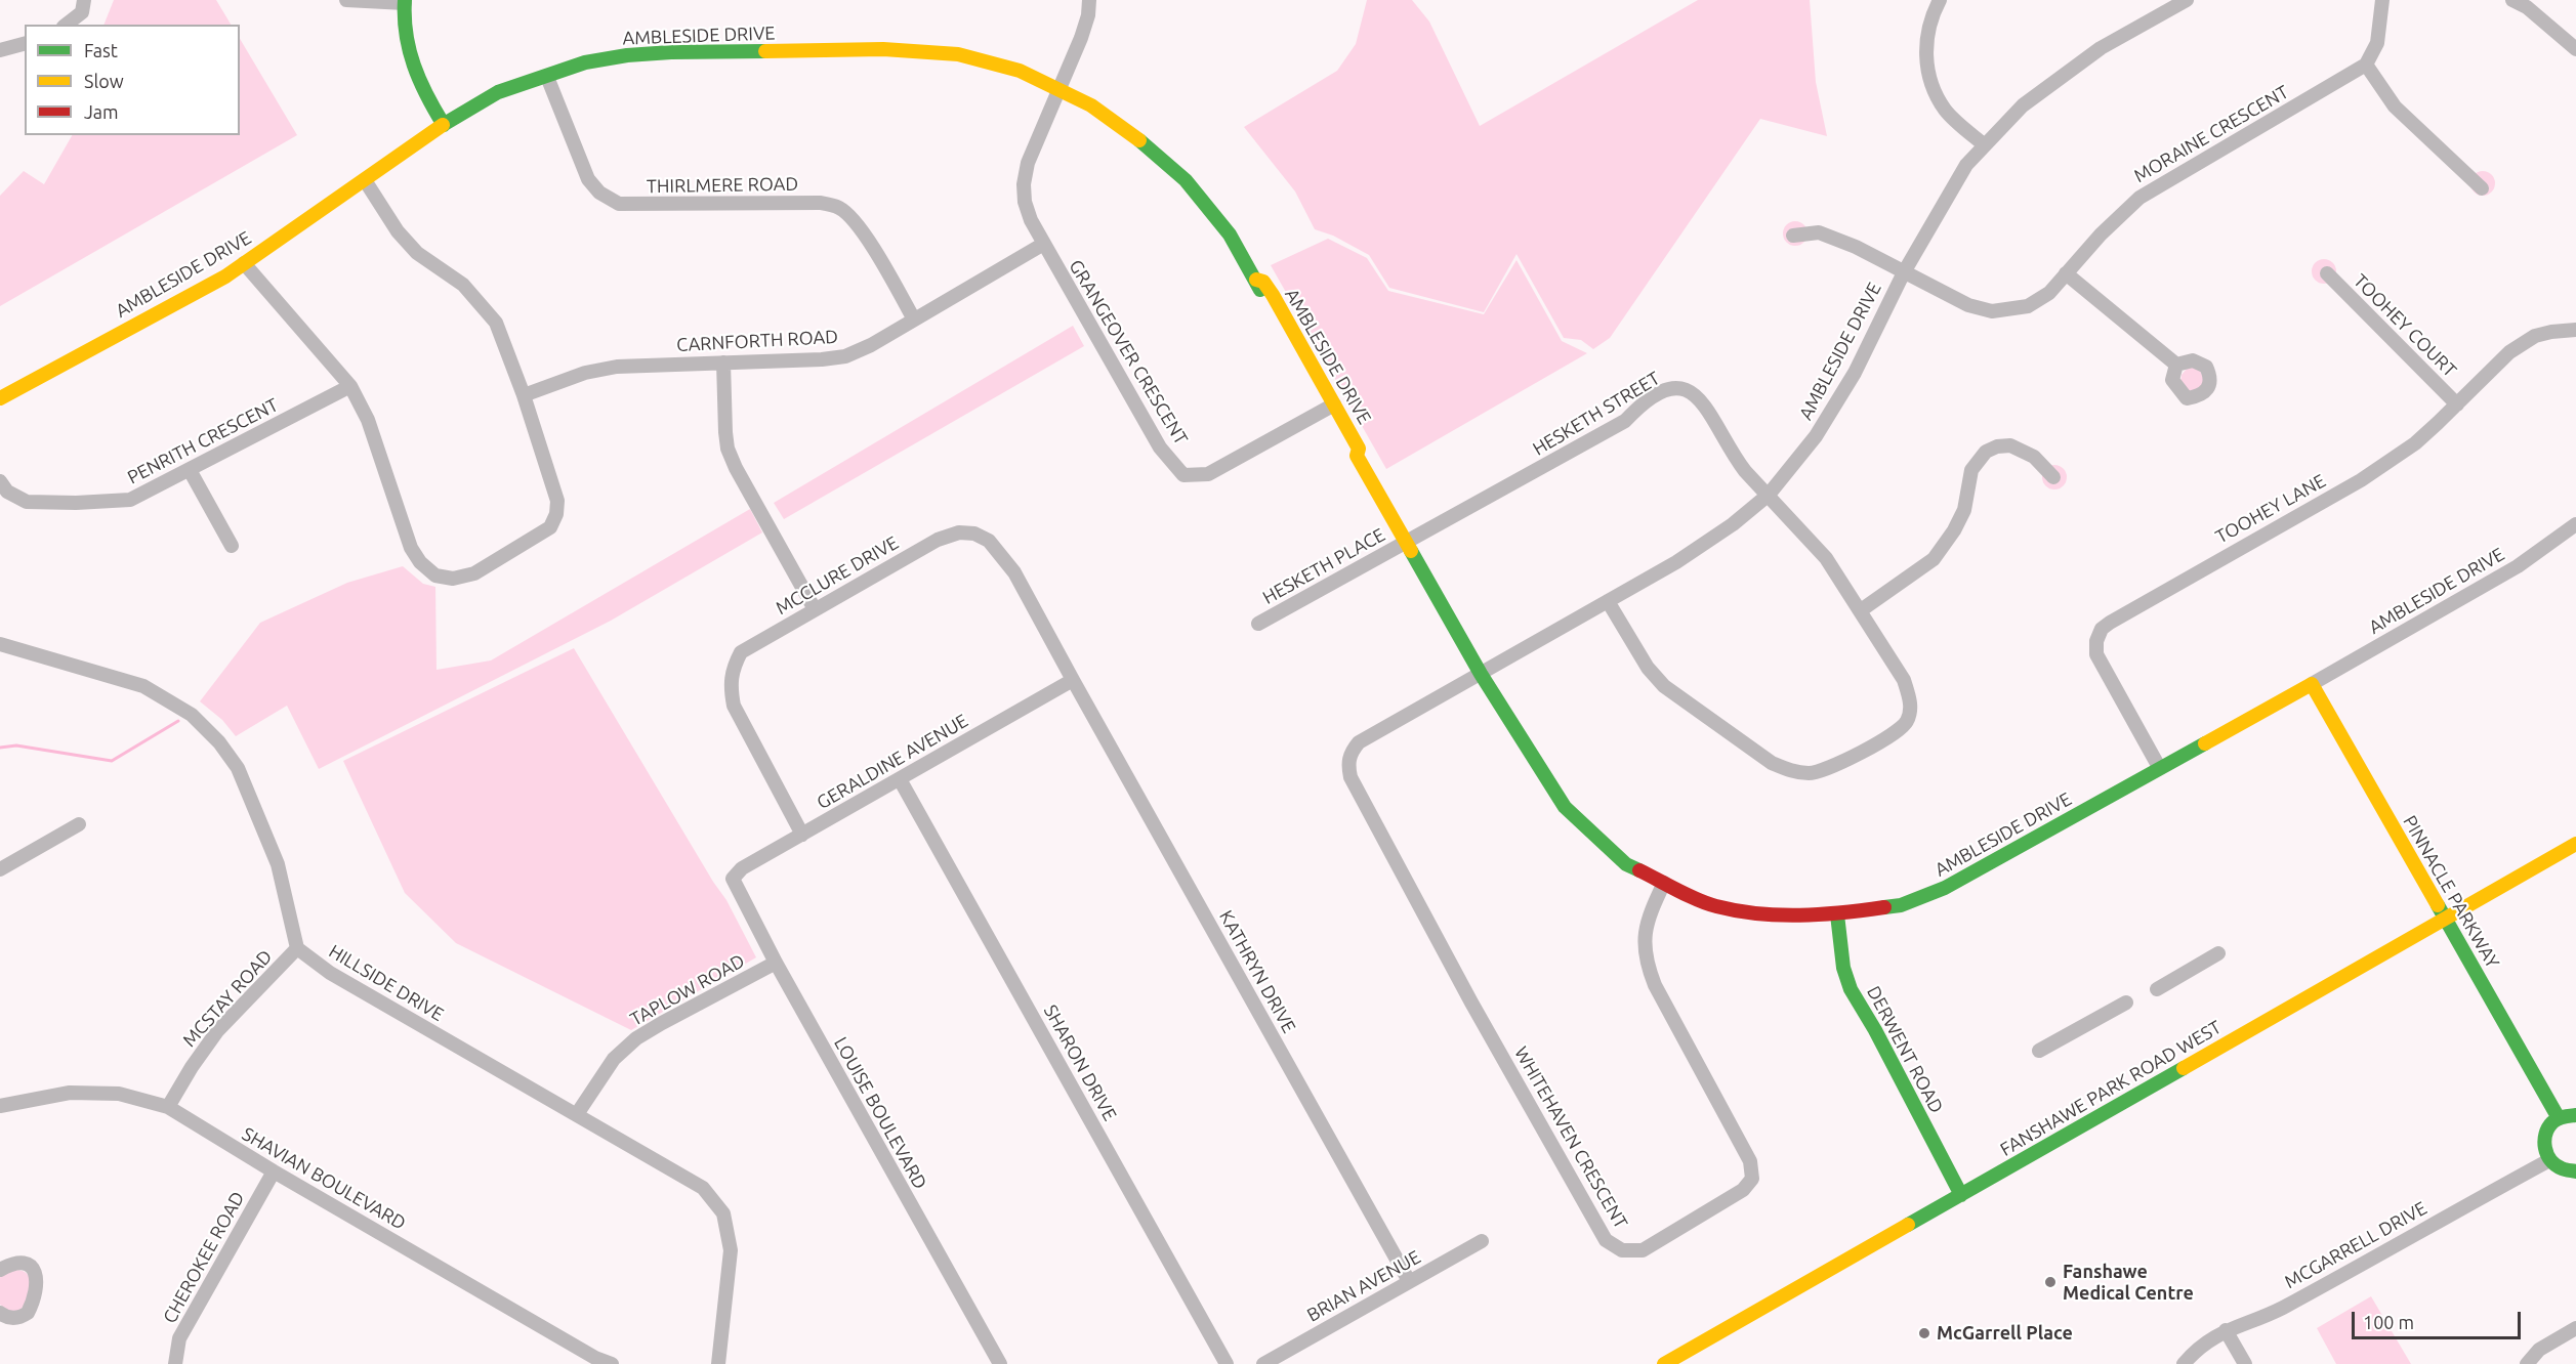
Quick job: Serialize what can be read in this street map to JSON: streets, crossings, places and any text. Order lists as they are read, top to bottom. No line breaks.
{"streets":{"street":["AMBLESIDE DRIVE","MORAINE CRESCENT","THIRLMERE ROAD","TOOHEY COURT","CARNFORTH ROAD","GRANGEOVER CRESCENT","HESKETH STREET","PENRITH CRESCENT","TOOHEY LANE","HESKETH PLACE","MCCLURE DRIVE","GERALDINE AVENUE","PINNACLE PARKWAY","KATHRYN DRIVE","HILLSIDE DRIVE","TAPLOW ROAD","MCSTAY ROAD","DERWENT ROAD","SHARON DRIVE","FANSHAWE PARK ROAD WEST","LOUISE BOULEVARD","WHITEHAVEN CRESCENT","SHAVIAN BOULEVARD","MCGARRELL DRIVE","CHEROKEE ROAD","BRIAN AVENUE"]},"crossings":[["AMBLESIDE DRIVE","MORAINE CRESCENT"],["AMBLESIDE DRIVE","THIRLMERE ROAD"],["AMBLESIDE DRIVE","GRANGEOVER CRESCENT"],["AMBLESIDE DRIVE","HESKETH STREET"],["AMBLESIDE DRIVE","TOOHEY LANE"],["AMBLESIDE DRIVE","HESKETH PLACE"],["AMBLESIDE DRIVE","PINNACLE PARKWAY"],["AMBLESIDE DRIVE","DERWENT ROAD"],["AMBLESIDE DRIVE","WHITEHAVEN CRESCENT"],["THIRLMERE ROAD","CARNFORTH ROAD"],["TOOHEY COURT","TOOHEY LANE"],["CARNFORTH ROAD","GRANGEOVER CRESCENT"],["HESKETH STREET","HESKETH PLACE"],["MCCLURE DRIVE","GERALDINE AVENUE"],["MCCLURE DRIVE","KATHRYN DRIVE"],["GERALDINE AVENUE","KATHRYN DRIVE"],["GERALDINE AVENUE","SHARON DRIVE"],["GERALDINE AVENUE","LOUISE BOULEVARD"],["PINNACLE PARKWAY","FANSHAWE PARK ROAD WEST"],["KATHRYN DRIVE","BRIAN AVENUE"],["HILLSIDE DRIVE","TAPLOW ROAD"],["HILLSIDE DRIVE","MCSTAY ROAD"],["TAPLOW ROAD","LOUISE BOULEVARD"],["MCSTAY ROAD","SHAVIAN BOULEVARD"],["DERWENT ROAD","FANSHAWE PARK ROAD WEST"],["SHAVIAN BOULEVARD","CHEROKEE ROAD"]],"places":["Fanshawe Medical Centre","McGarrell Place"],"legend":["Fast","Slow","Jam"],"scale_bar":"100 m"}
